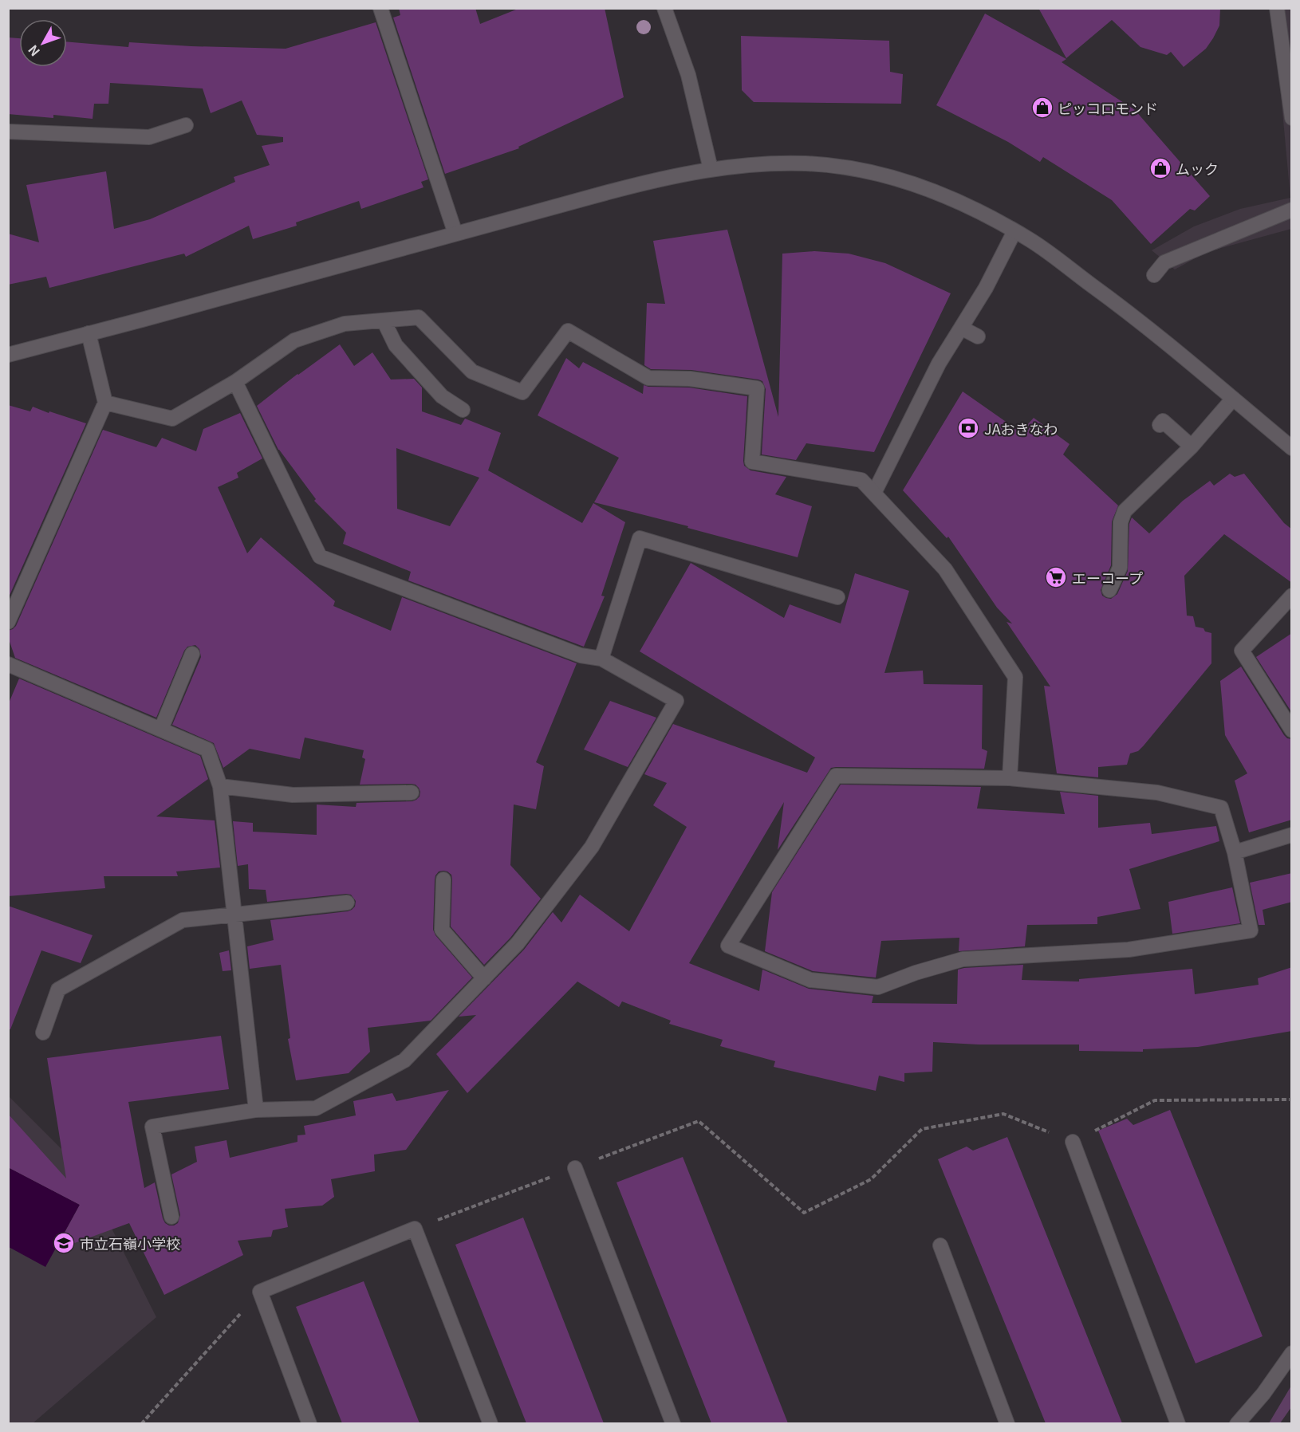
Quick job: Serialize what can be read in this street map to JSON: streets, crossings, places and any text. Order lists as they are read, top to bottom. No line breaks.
{"places":{"shop":["ピッコロモンド","ムック"],"bank":["JAおきなわ"],"supermarket":["エーコープ"],"school or university":["市立石嶺小学校"]},"north":"bottom left"}
